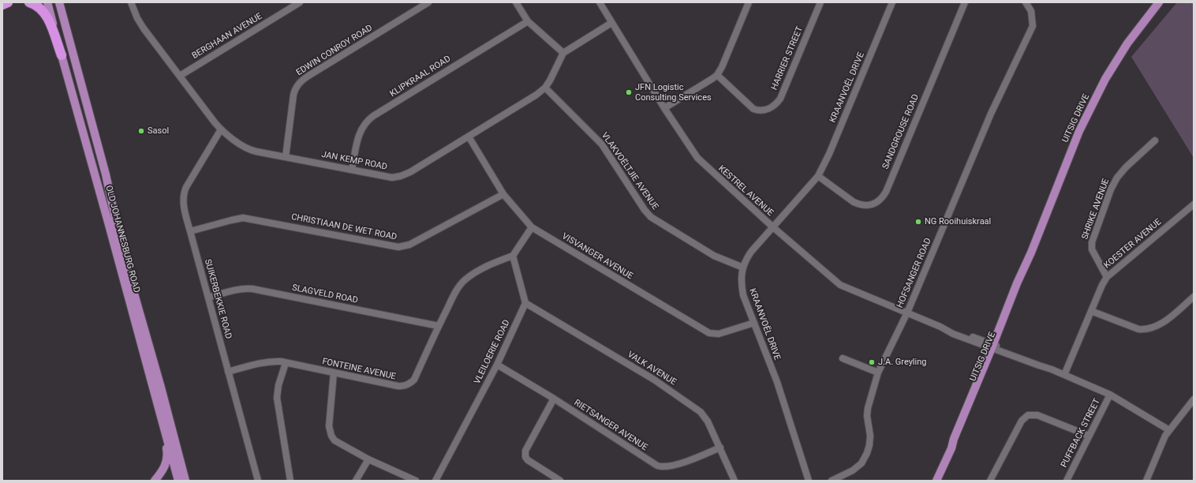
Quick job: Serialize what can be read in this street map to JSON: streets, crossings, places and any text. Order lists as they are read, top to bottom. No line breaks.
{"streets":{"main road":["UITSIG DRIVE","OLD JOHANNESBURG ROAD"],"street":["BERGHAAN AVENUE","EDWIN CONROY ROAD","HARRIER STREET","KLIPKRAAL ROAD","KRAANVOËL DRIVE","SANDGROUSE ROAD","JAN KEMP ROAD","VLAKVOËLTJIE AVENUE","KESTREL AVENUE","SHRIKE AVENUE","CHRISTIAAN DE WET ROAD","KOESTER AVENUE","VISVANGER AVENUE","HOFSANGER ROAD","SLAGVELD ROAD","SUIKERBEKKIE ROAD","VLEILOERIE ROAD","VALK AVENUE","FONTEINE AVENUE","RIETSANGER AVENUE","PUFFBACK STREET"]},"crossings":[["BERGHAAN AVENUE","JAN KEMP ROAD"],["EDWIN CONROY ROAD","JAN KEMP ROAD"],["KLIPKRAAL ROAD","JAN KEMP ROAD"],["KRAANVOËL DRIVE","SANDGROUSE ROAD"],["KRAANVOËL DRIVE","VLAKVOËLTJIE AVENUE"],["KRAANVOËL DRIVE","KESTREL AVENUE"],["KRAANVOËL DRIVE","VISVANGER AVENUE"],["UITSIG DRIVE","KESTREL AVENUE"],["JAN KEMP ROAD","VLAKVOËLTJIE AVENUE"],["JAN KEMP ROAD","VISVANGER AVENUE"],["JAN KEMP ROAD","SUIKERBEKKIE ROAD"],["KESTREL AVENUE","KOESTER AVENUE"],["KESTREL AVENUE","HOFSANGER ROAD"],["KESTREL AVENUE","PUFFBACK STREET"],["SHRIKE AVENUE","KOESTER AVENUE"],["CHRISTIAAN DE WET ROAD","VISVANGER AVENUE"],["CHRISTIAAN DE WET ROAD","SUIKERBEKKIE ROAD"],["SLAGVELD ROAD","SUIKERBEKKIE ROAD"],["SLAGVELD ROAD","FONTEINE AVENUE"],["SUIKERBEKKIE ROAD","FONTEINE AVENUE"],["VLEILOERIE ROAD","VALK AVENUE"],["VLEILOERIE ROAD","RIETSANGER AVENUE"],["VALK AVENUE","RIETSANGER AVENUE"]],"places":["JFN Logistic Consulting Services","Sasol","NG Rooihuiskraal","J.A. Greyling"]}
